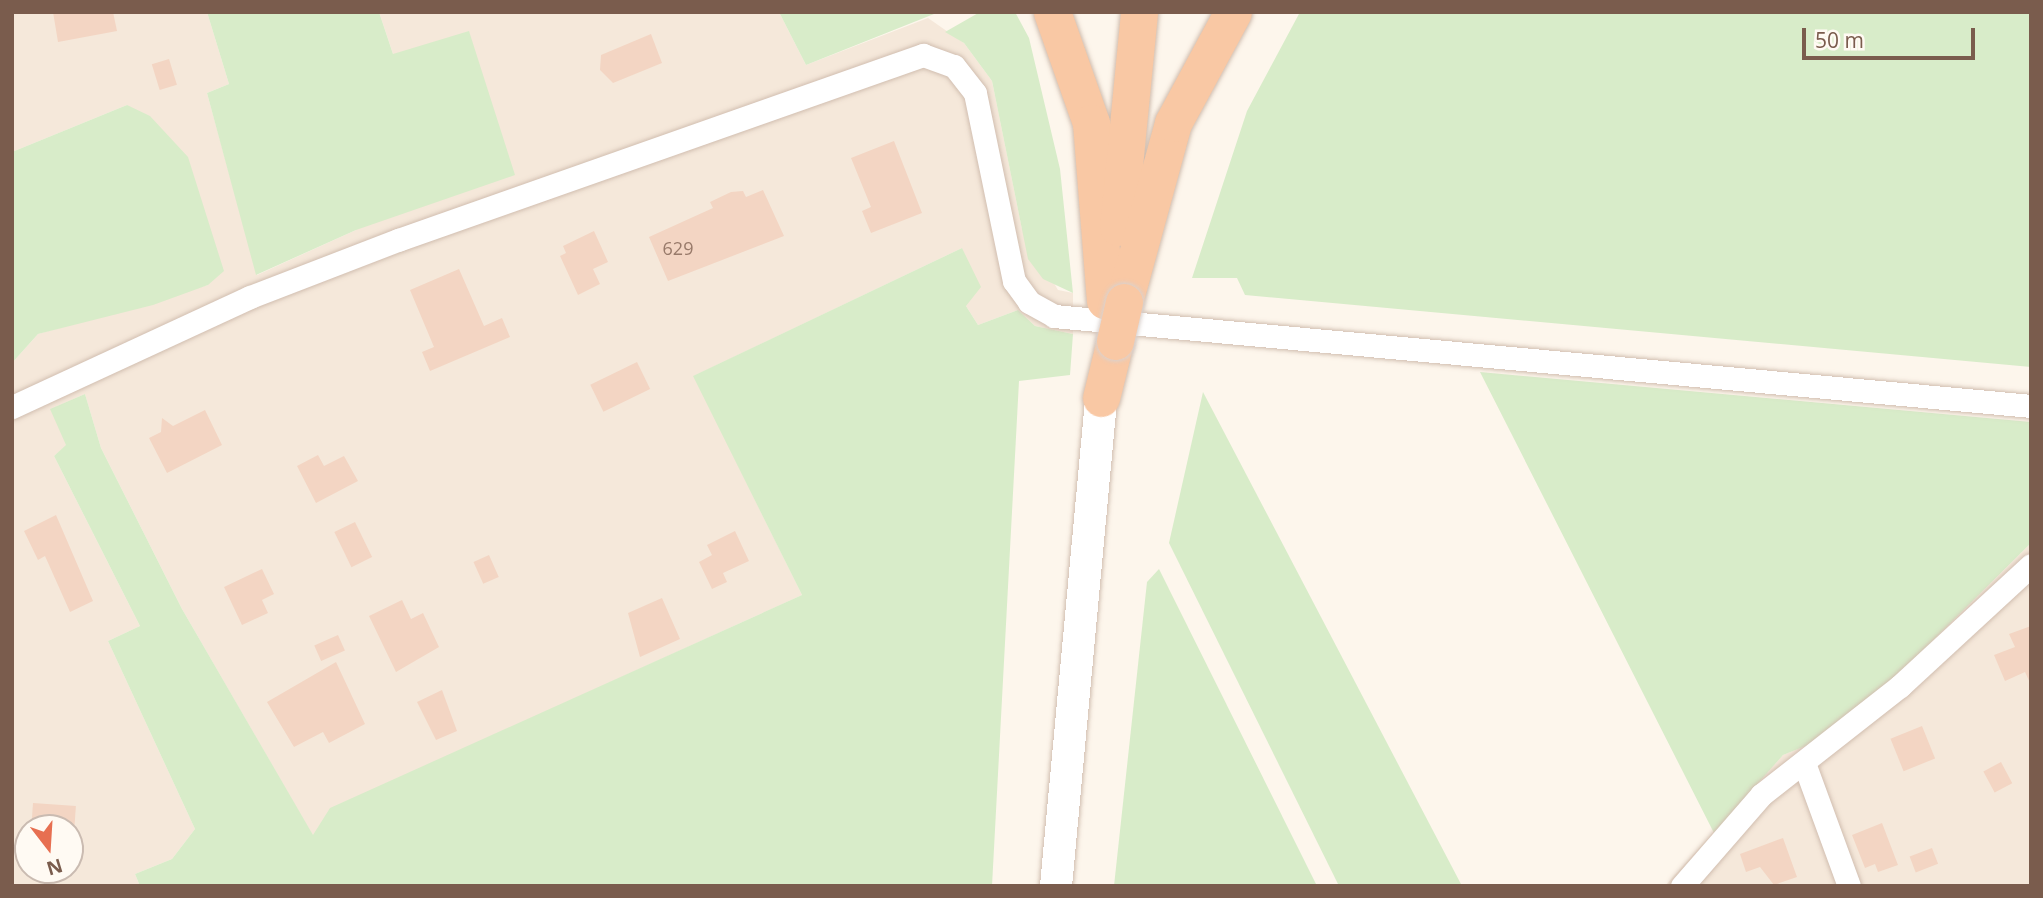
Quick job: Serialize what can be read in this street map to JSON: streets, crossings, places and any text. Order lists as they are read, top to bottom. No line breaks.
{"house_numbers":["629"],"scale_bar":"50 m","north":"bottom"}
